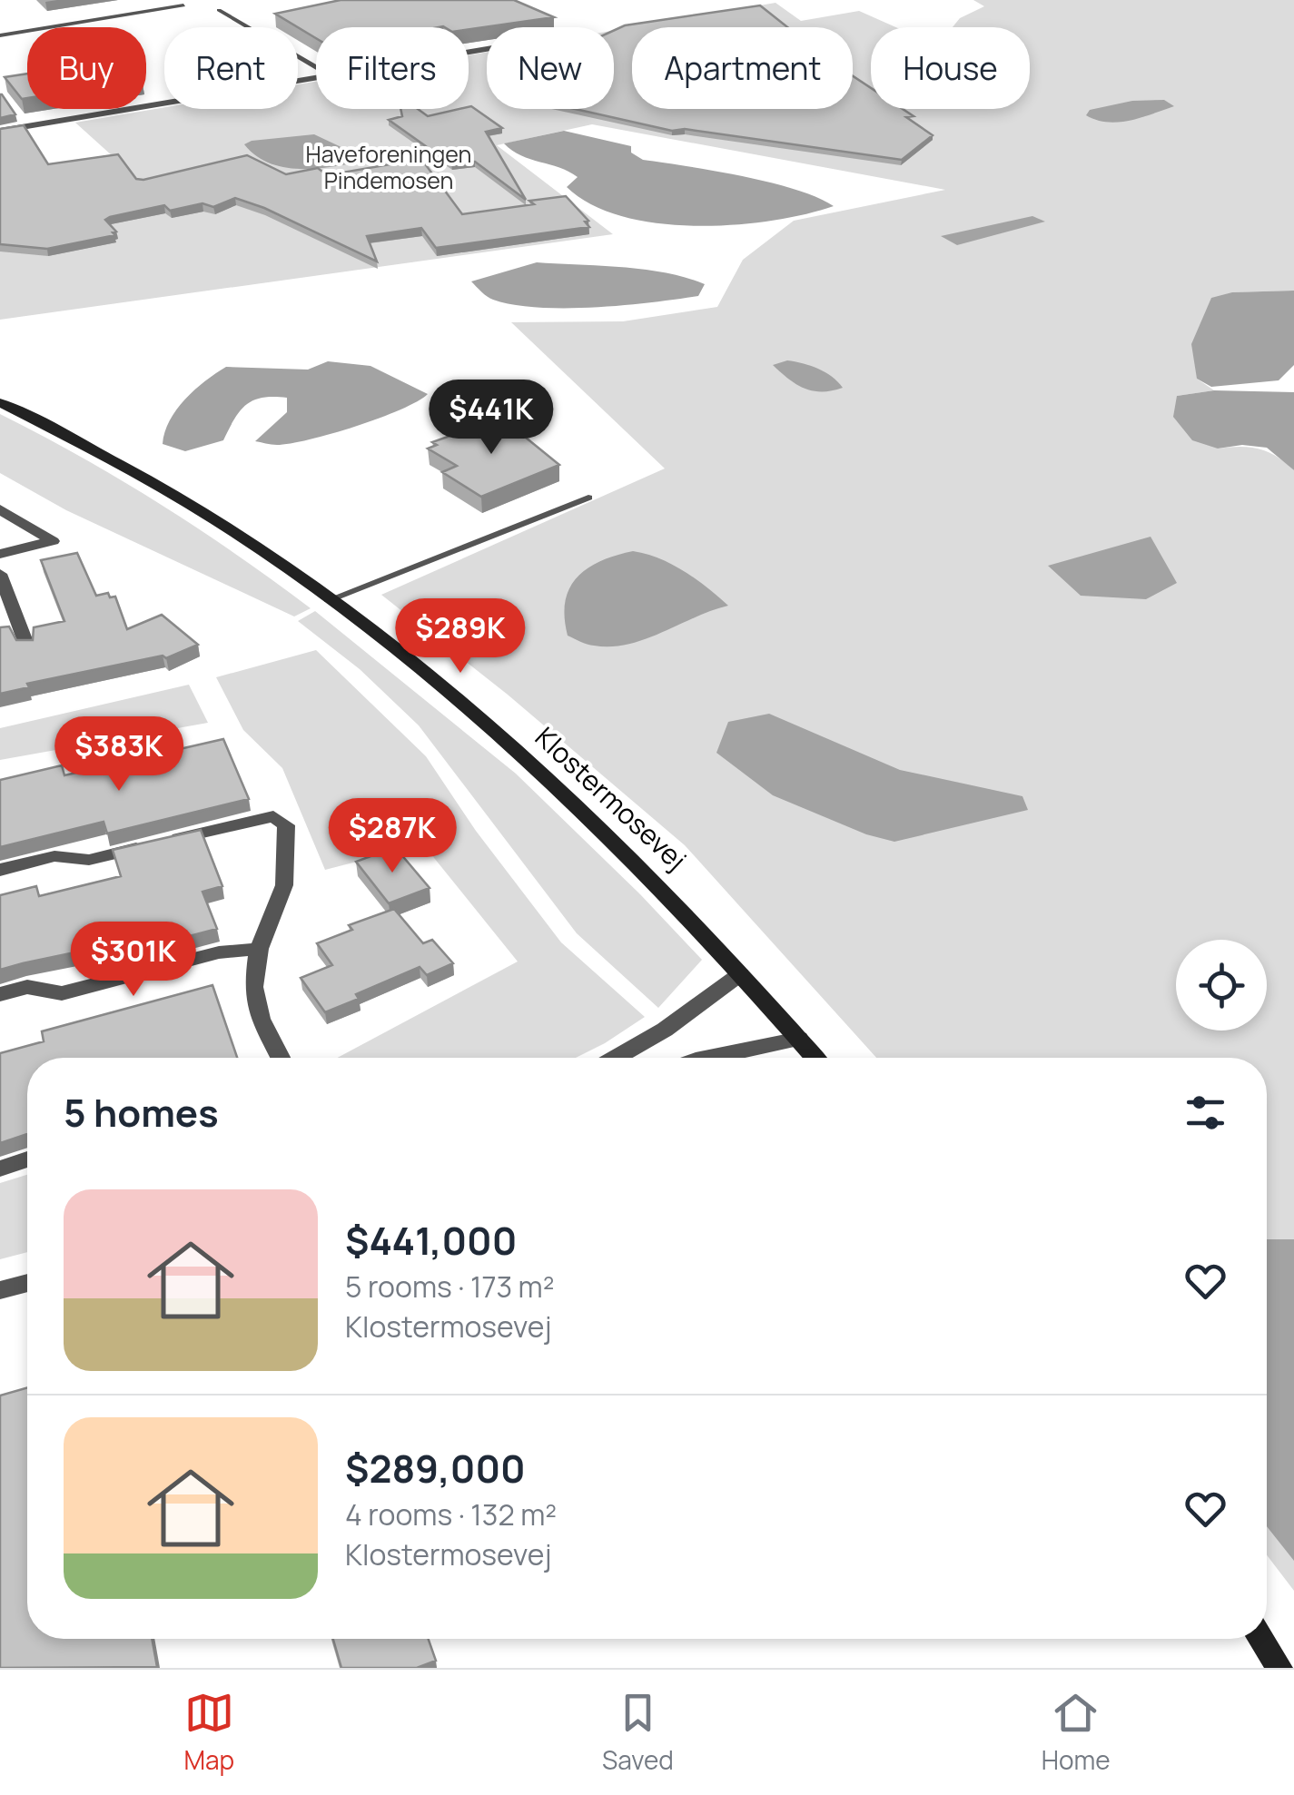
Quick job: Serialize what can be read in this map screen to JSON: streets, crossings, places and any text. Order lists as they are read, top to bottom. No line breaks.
{"streets":{"main road":["Klostermosevej"]},"parks":["Haveforeningen Pindemosen"],"page":{"chip":["Buy","Rent","Filters","New","Apartment","House"],"price":["$441K","$289K","$383K","$287K","$301K"],"heading":"5 homes","list":[{"name":"$441,000","note":"5 rooms · 173 m² · Klostermosevej"},{"name":"$289,000","note":"4 rooms · 132 m² · Klostermosevej"}],"tabs":["Map","Saved","Home"]}}
